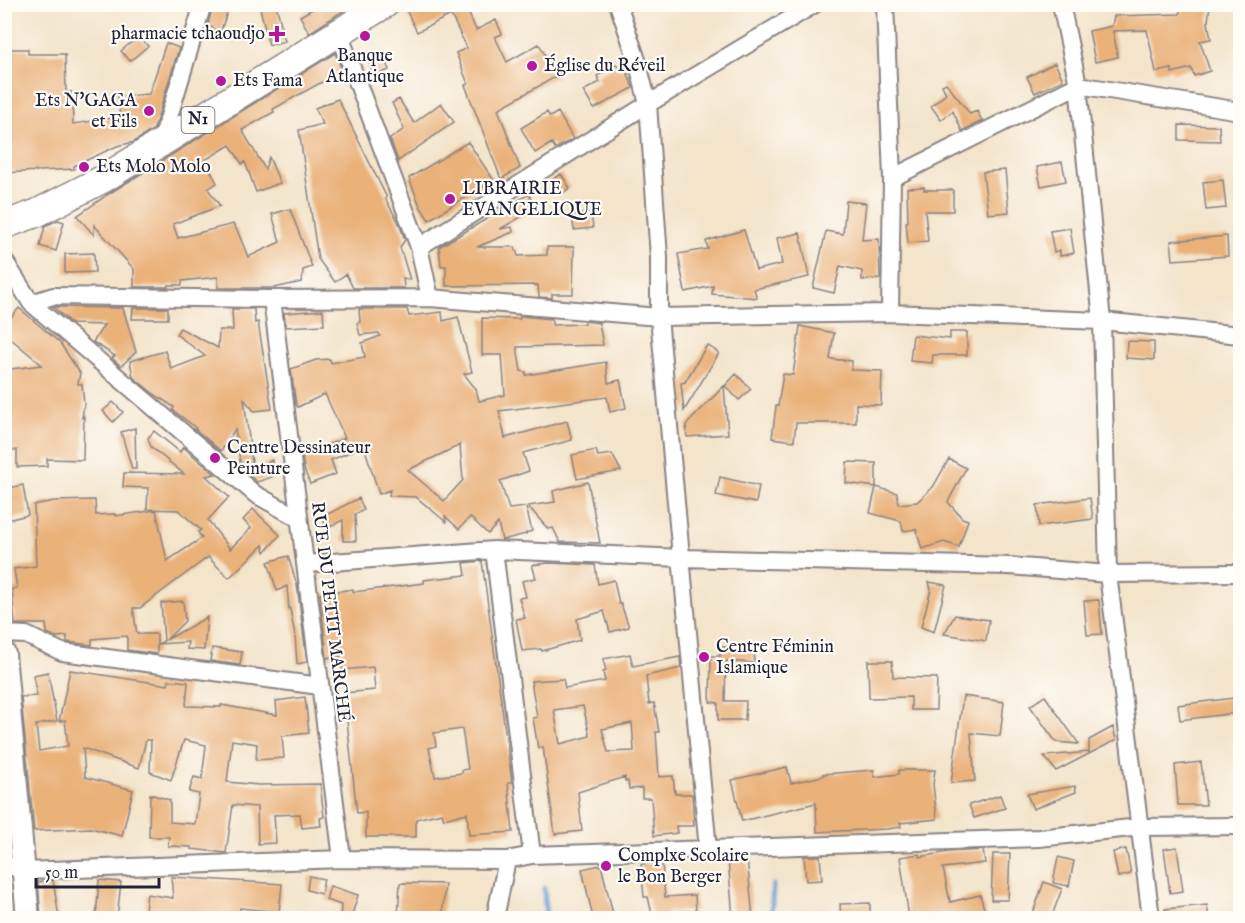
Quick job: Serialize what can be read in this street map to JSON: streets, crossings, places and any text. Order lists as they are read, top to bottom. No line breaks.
{"streets":{"highway":["N1"],"street":["RUE DU PETIT MARCHÉ"]},"places":{"health":["pharmacie tchaoudjo"],"other":["Banque Atlantique","Église du Réveil","Ets Fama","Ets N'GAGA et Fils","Ets Molo Molo","LIBRAIRIE EVANGELIQUE","Centre Dessinateur Peinture","Centre Féminin Islamique","Complxe Scolaire le Bon Berger"]},"scale_bar":"50 m"}
